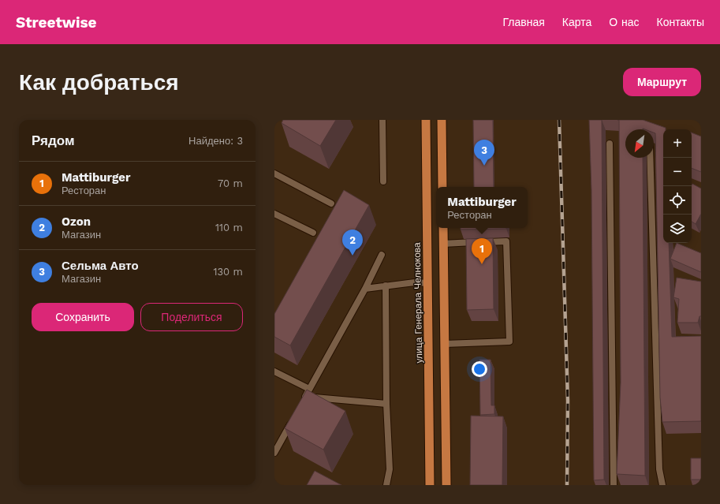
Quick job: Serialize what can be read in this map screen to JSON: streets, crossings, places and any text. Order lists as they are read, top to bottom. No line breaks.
{"streets":{"main road":["улица Генерала Челнокова"]},"north":"bottom left","page":{"header":"Streetwise","nav":["Главная","Карта","О нас","Контакты"],"buttons":["Маршрут",["Сохранить","Поделиться"]],"title":"Как добраться","heading":["Рядом","Найдено: 3"],"map_buttons":["+","−"],"pins":["3","2","1"],"list":[{"mark":"1","name":"Mattiburger","note":"Ресторан","value":"70 m"},{"mark":"2","name":"Ozon","note":"Магазин","value":"110 m"},{"mark":"3","name":"Сельма Авто","note":"Магазин","value":"130 m"}],"popup":["Mattiburger","Ресторан"]}}
